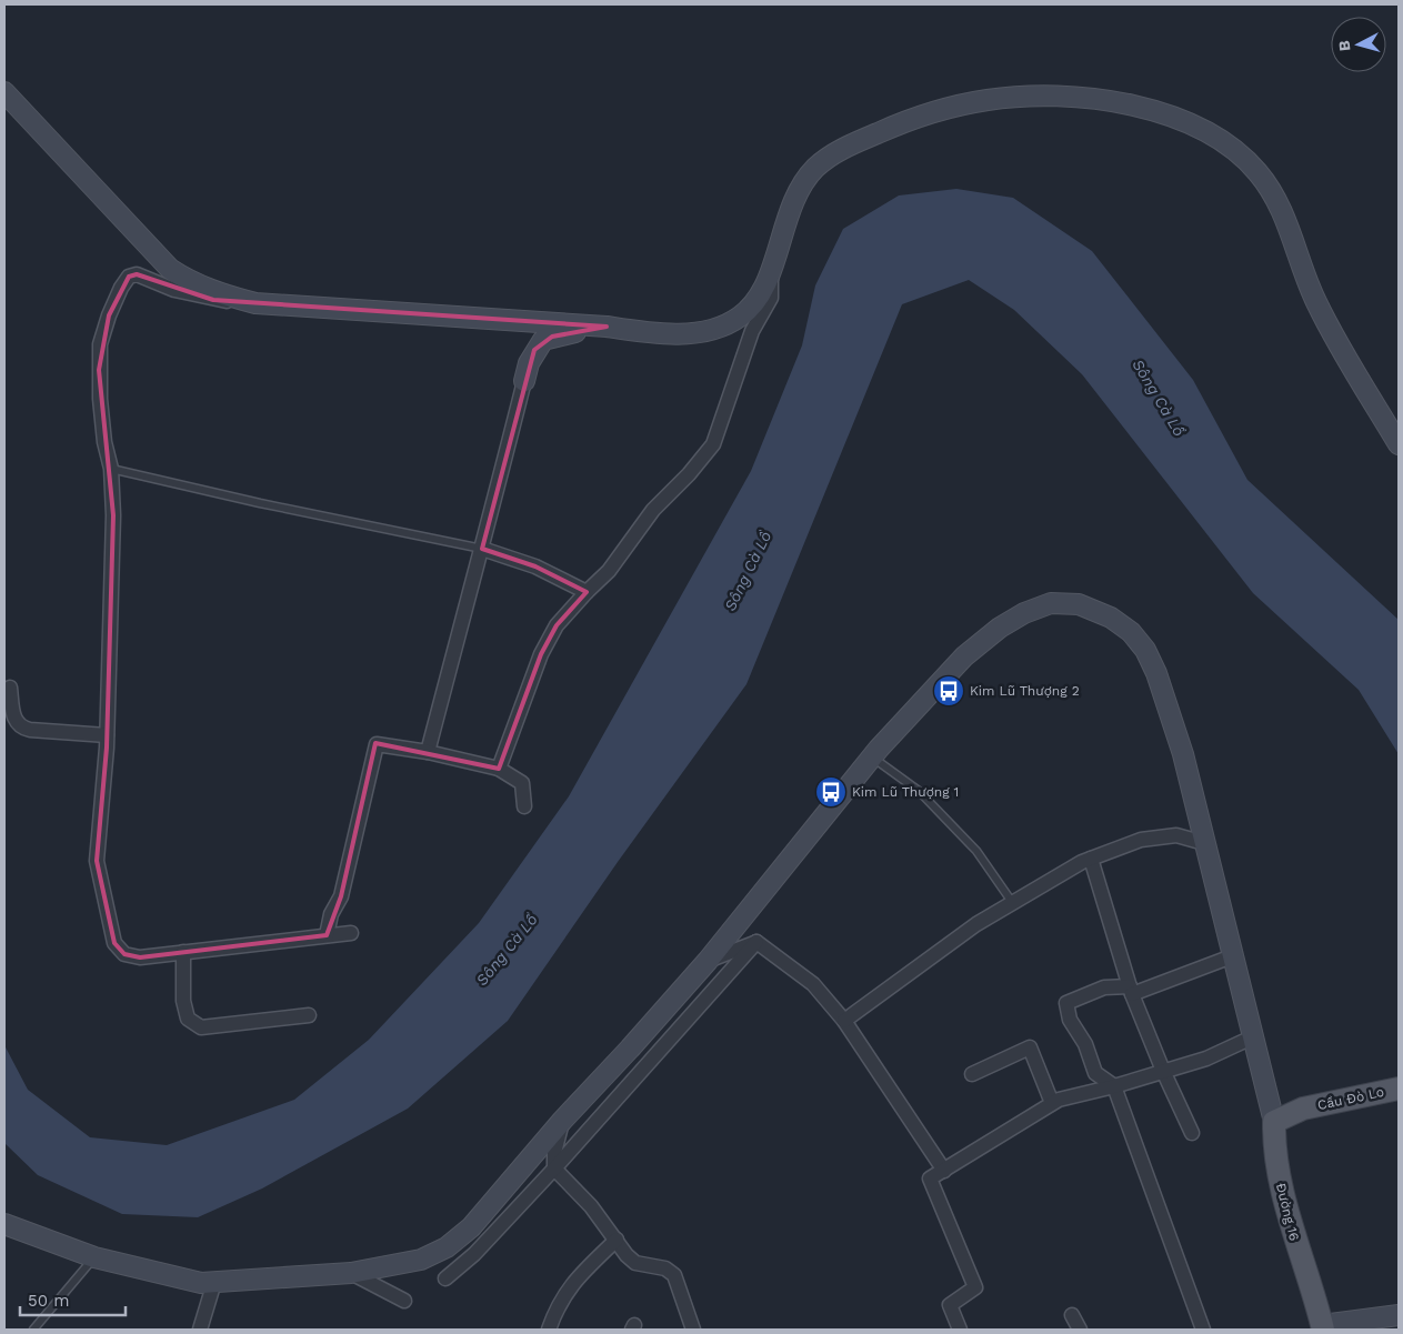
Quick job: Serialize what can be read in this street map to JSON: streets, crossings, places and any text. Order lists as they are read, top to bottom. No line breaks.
{"streets":{"main road":["Cầu Đò Lo","Đường 16"]},"crossings":[["Cầu Đò Lo","Đường 16"]],"water":["Sông Cà Lồ"],"places":{"bus stop":["Kim Lũ Thượng 2","Kim Lũ Thượng 1"]},"scale_bar":"50 m","north":"left"}
